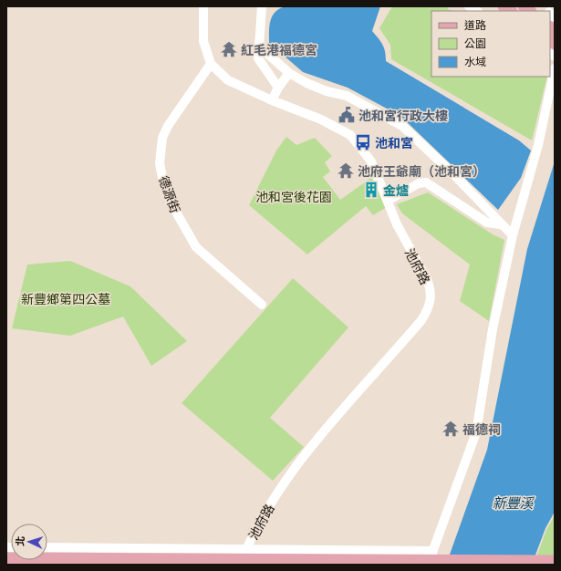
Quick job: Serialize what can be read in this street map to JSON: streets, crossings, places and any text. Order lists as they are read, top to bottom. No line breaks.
{"streets":{"street":["德源街","池府路"]},"crossings":[["德源街","池府路"]],"water":["新豐溪"],"parks":["池和宮後花園","新豐鄉第四公墓"],"places":{"temple":["紅毛港福德宮","池府王爺廟（池和宮）","福德祠"],"public building":["池和宮行政大樓"],"bus stop":["池和宮"],"building":["金爐"]},"legend":["道路","公園","水域"],"north":"left"}
